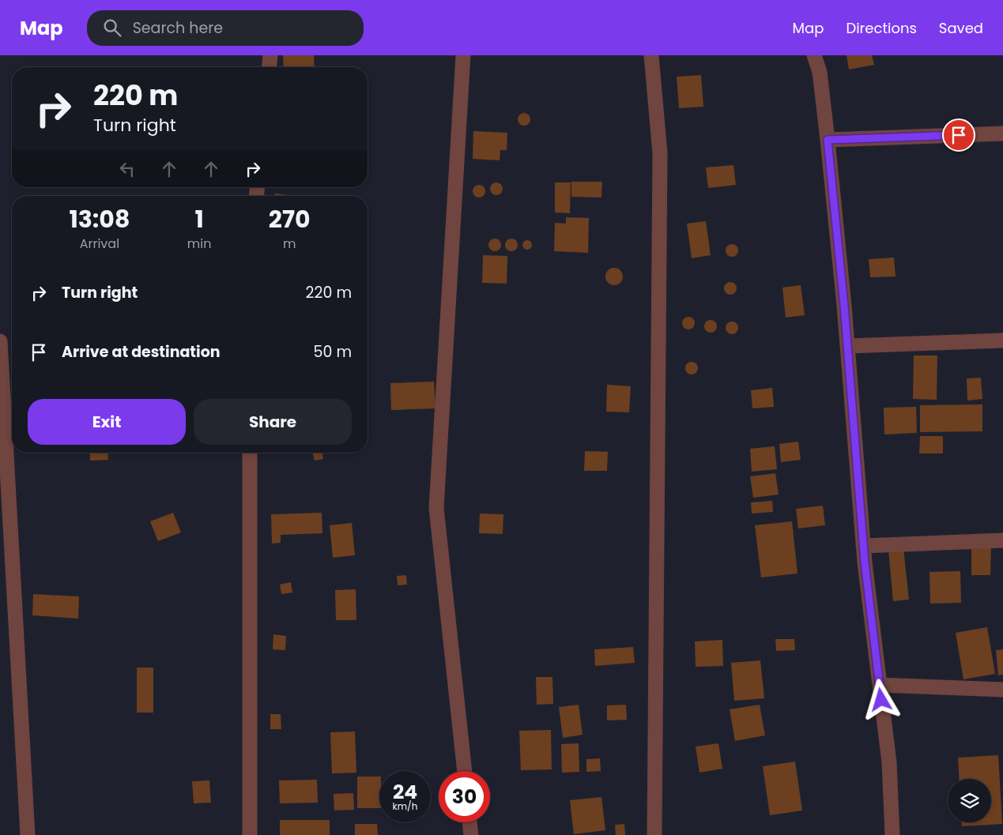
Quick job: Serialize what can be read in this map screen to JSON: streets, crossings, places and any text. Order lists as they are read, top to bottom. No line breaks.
{"page":{"header":"Map","search":"Search here","nav":["Map","Directions","Saved"],"turn":["220 m","Turn right"],"eta":["13:08","Arrival","1","min","270","m"],"list":[{"name":"Turn right","value":"220 m"},{"name":"Arrive at destination","value":"50 m"}],"buttons":["Exit","Share"],"speed":"24 km/h","limit":"30"}}
